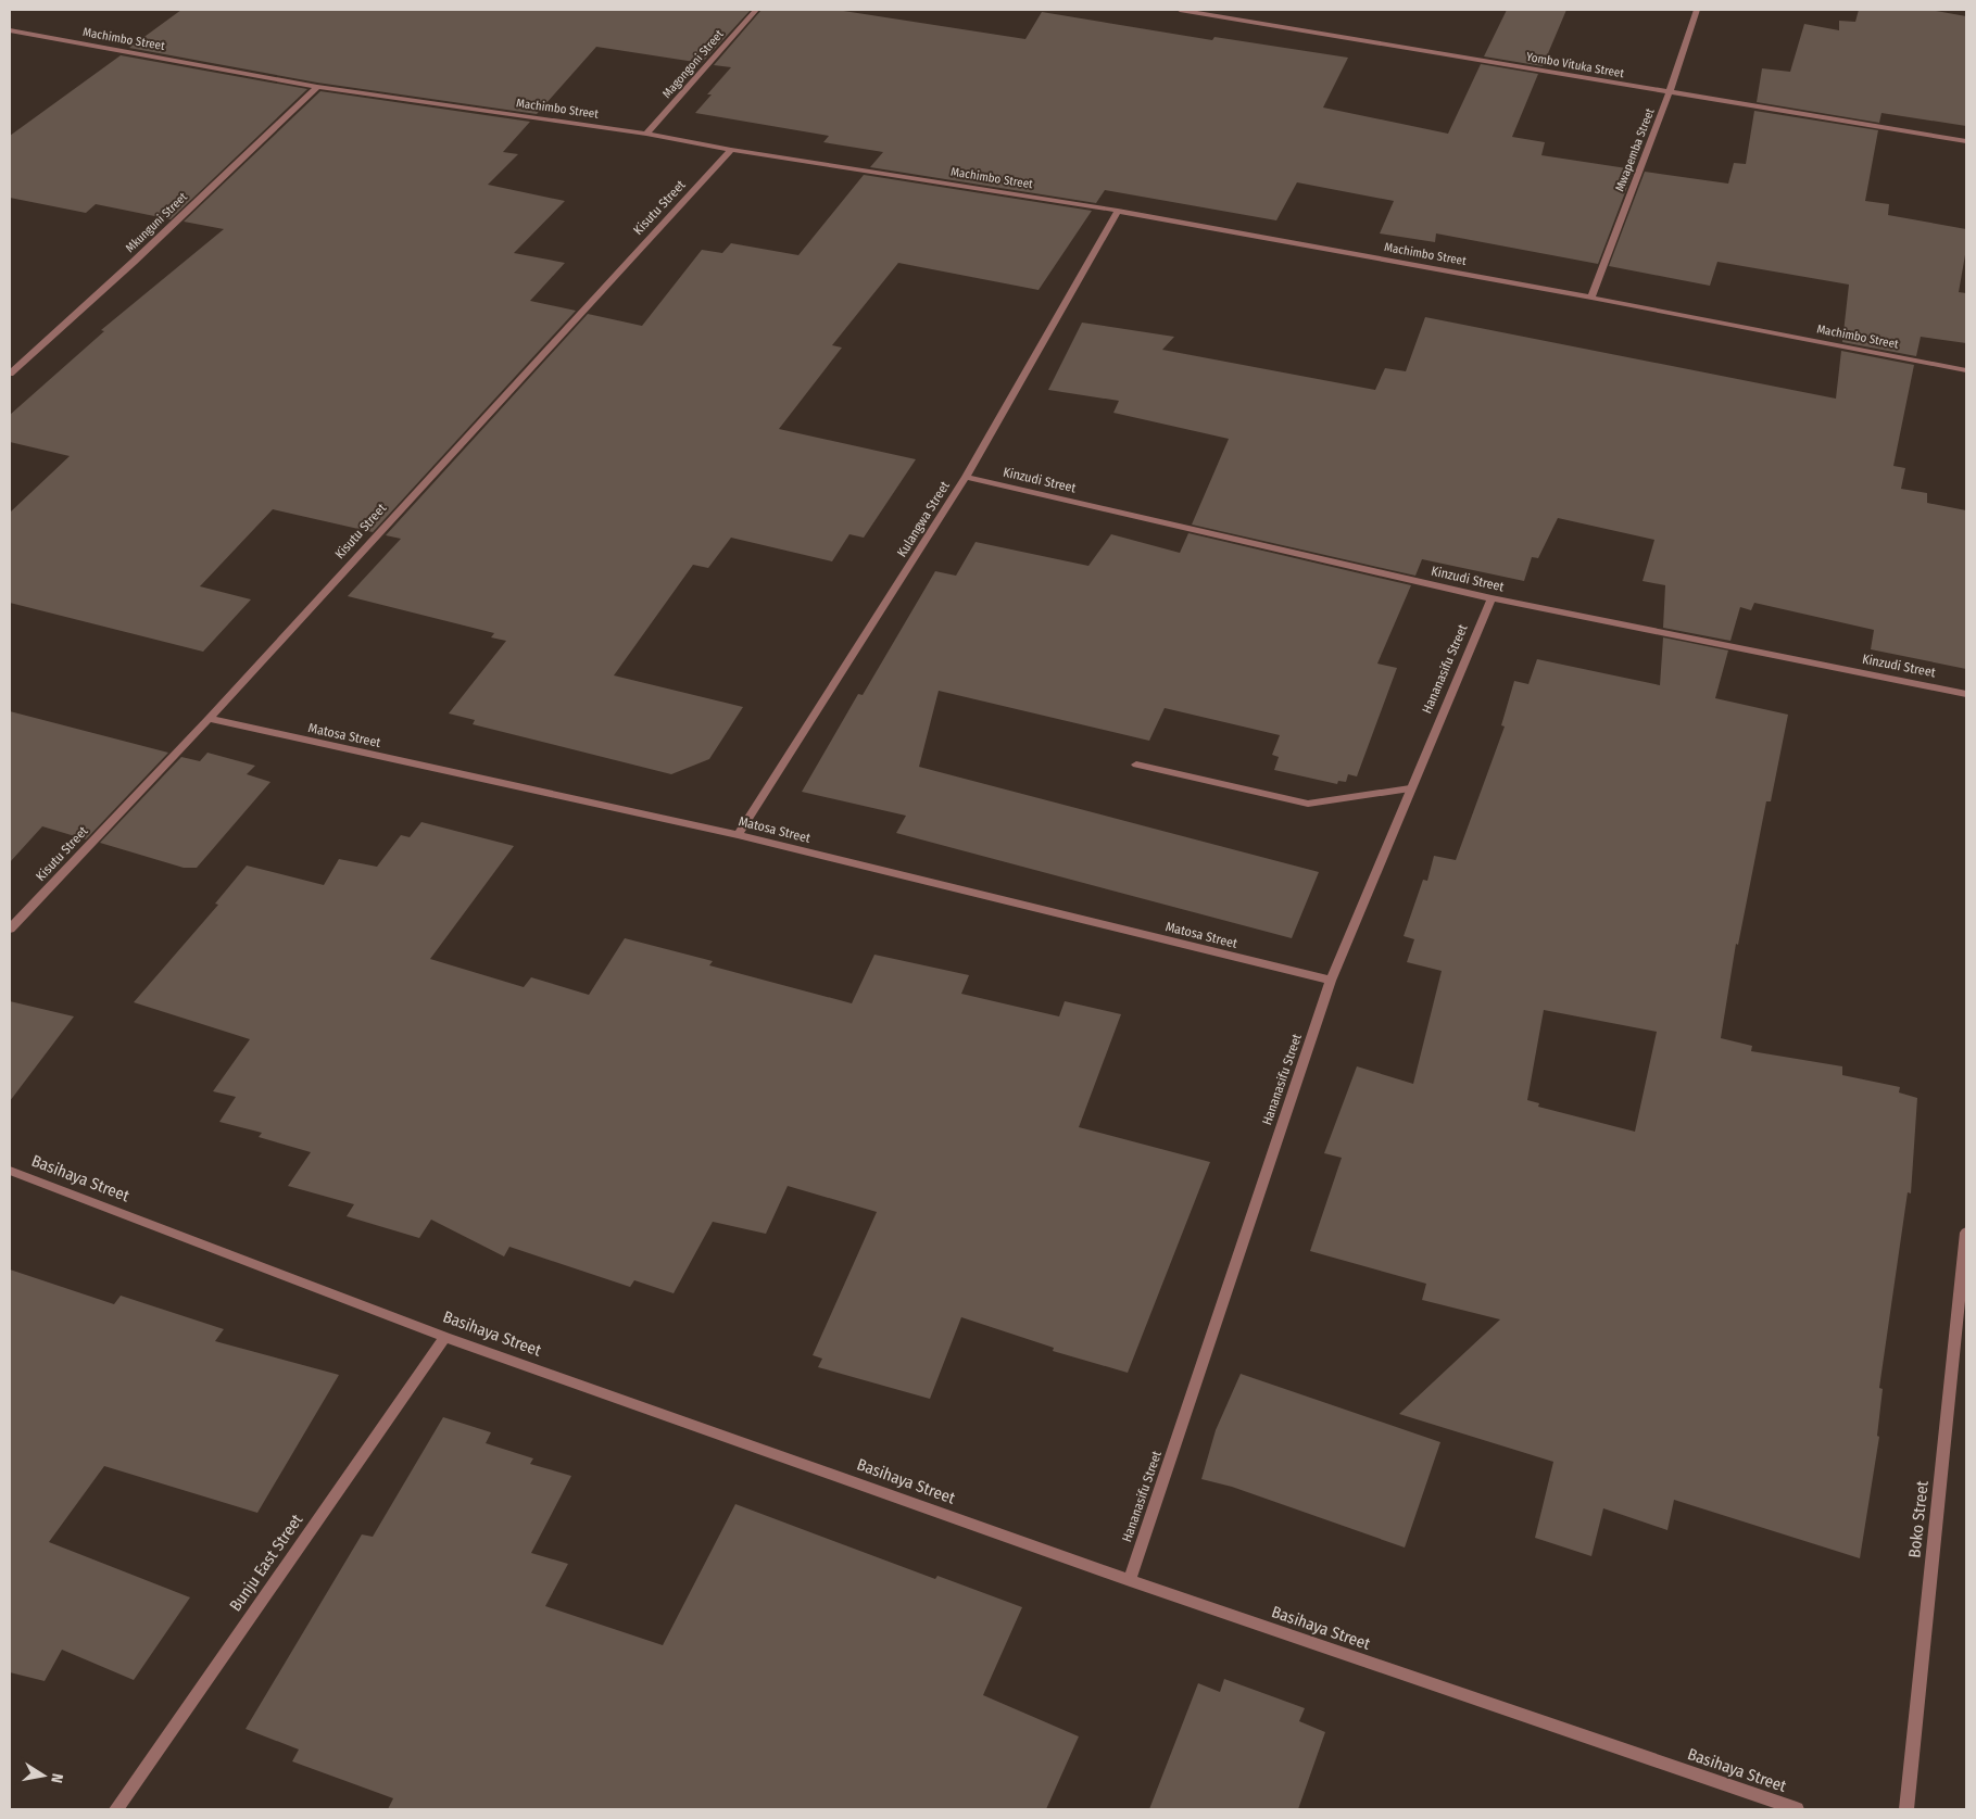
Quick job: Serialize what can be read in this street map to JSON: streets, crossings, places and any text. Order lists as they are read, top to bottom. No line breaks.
{"streets":{"street":["Machimbo Street","Magongoni Street","Yombo Vituka Street","Mwapemba Street","Kisutu Street","Mkunguni Street","Kinzudi Street","Kulangwa Street","Hananasifu Street","Matosa Street","Basihaya Street","Boko Street","Bunju East Street"]},"crossings":[["Machimbo Street","Magongoni Street"],["Machimbo Street","Mwapemba Street"],["Machimbo Street","Kisutu Street"],["Machimbo Street","Mkunguni Street"],["Machimbo Street","Kulangwa Street"],["Yombo Vituka Street","Mwapemba Street"],["Kisutu Street","Matosa Street"],["Kinzudi Street","Kulangwa Street"],["Kinzudi Street","Hananasifu Street"],["Kulangwa Street","Matosa Street"],["Hananasifu Street","Matosa Street"],["Hananasifu Street","Basihaya Street"],["Basihaya Street","Bunju East Street"]],"north":"right"}
